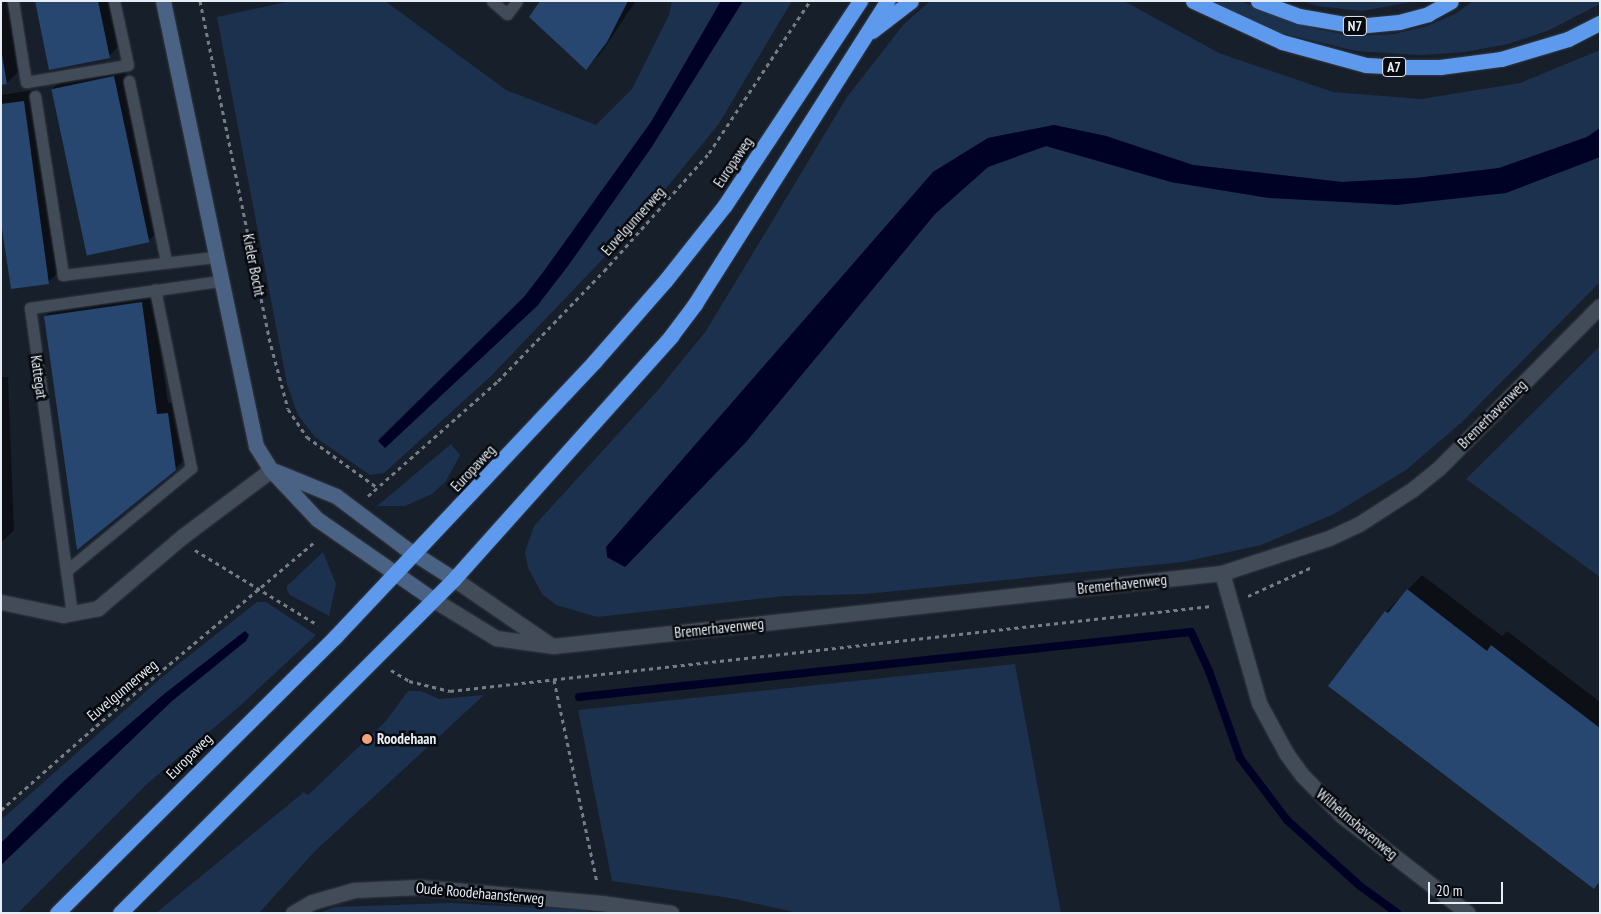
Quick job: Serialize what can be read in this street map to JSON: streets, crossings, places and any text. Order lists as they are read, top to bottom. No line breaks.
{"streets":{"highway":["N7","A7","Europaweg"],"street":["Bremerhavenweg","Wilhelmshavenweg","Oude Roodehaansterweg"],"lane":["Kattegat"],"path":["Euvelgunnerweg","Kieler Bocht"]},"crossings":[["Bremerhavenweg","Wilhelmshavenweg"]],"places":["Roodehaan"],"scale_bar":"20 m"}
